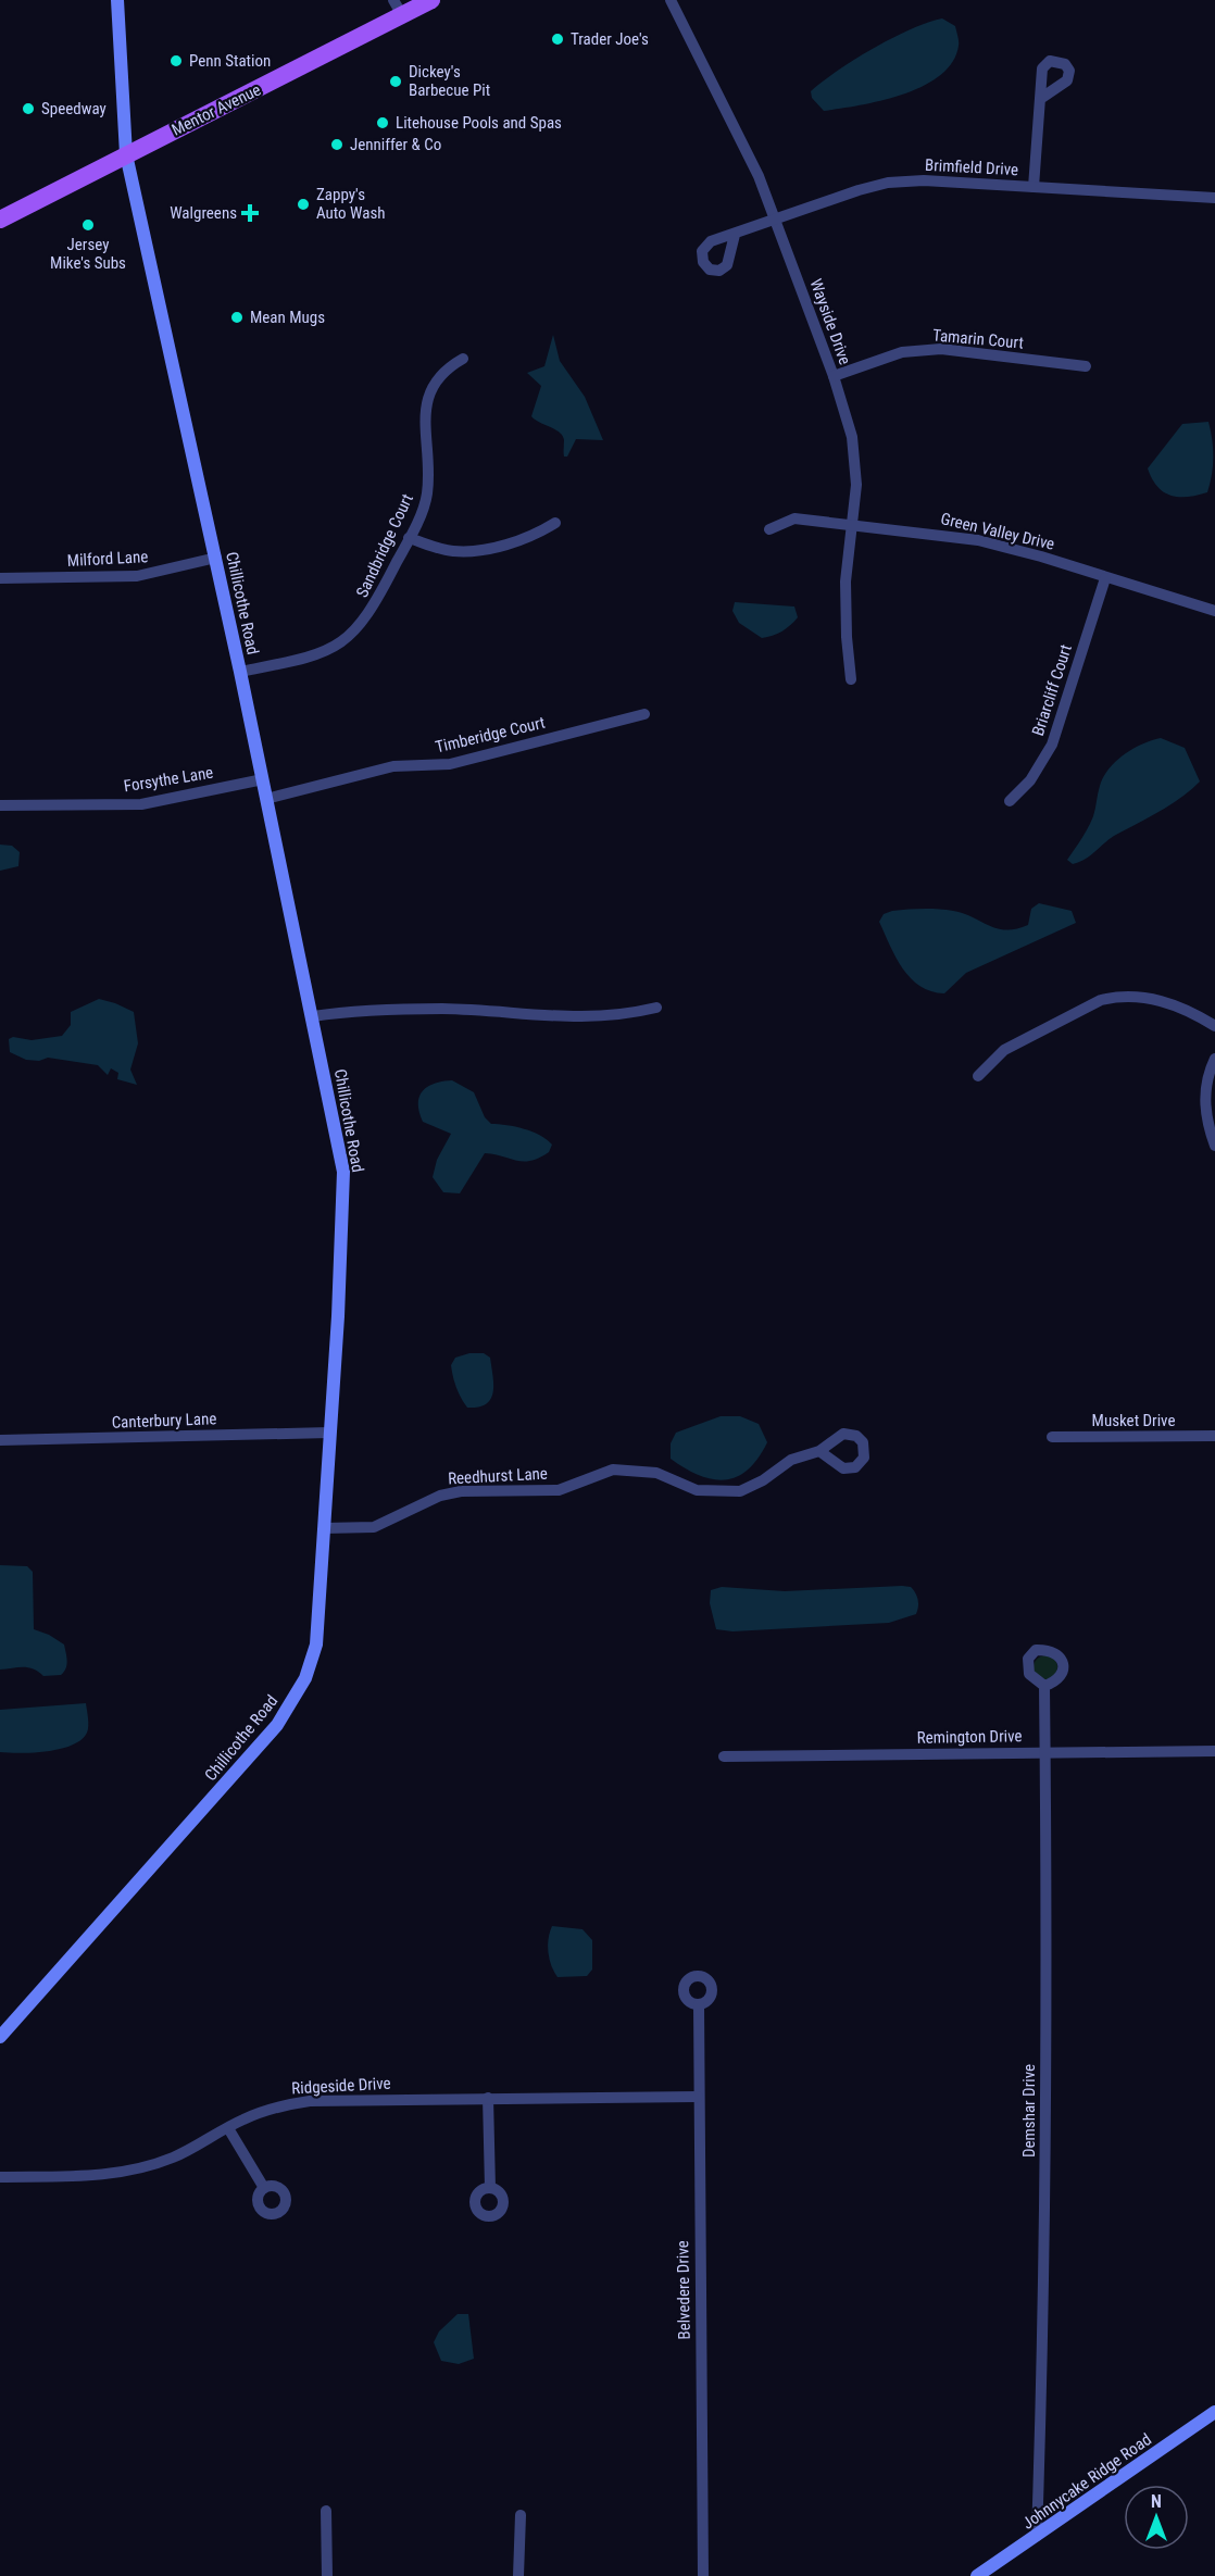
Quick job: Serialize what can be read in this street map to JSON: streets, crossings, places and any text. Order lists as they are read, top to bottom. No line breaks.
{"streets":{"main road":["Mentor Avenue"],"street":["Brimfield Drive","Wayside Drive","Tamarin Court","Green Valley Drive","Sandbridge Court","Milford Lane","Chillicothe Road","Briarcliff Court","Timberidge Court","Forsythe Lane","Canterbury Lane","Musket Drive","Reedhurst Lane","Remington Drive","Ridgeside Drive","Demshar Drive","Belvedere Drive","Johnnycake Ridge Road"]},"crossings":[["Mentor Avenue","Chillicothe Road"],["Brimfield Drive","Wayside Drive"],["Wayside Drive","Tamarin Court"],["Wayside Drive","Green Valley Drive"],["Green Valley Drive","Briarcliff Court"],["Sandbridge Court","Chillicothe Road"],["Milford Lane","Chillicothe Road"],["Chillicothe Road","Timberidge Court"],["Chillicothe Road","Forsythe Lane"],["Chillicothe Road","Canterbury Lane"],["Chillicothe Road","Reedhurst Lane"],["Remington Drive","Demshar Drive"],["Ridgeside Drive","Belvedere Drive"],["Demshar Drive","Johnnycake Ridge Road"]],"places":{"other":["Trader Joe's","Penn Station","Dickey's Barbecue Pit","Speedway","Litehouse Pools and Spas","Jenniffer & Co","Zappy's Auto Wash","Jersey Mike's Subs","Mean Mugs"],"health":["Walgreens"]},"north":"top"}
